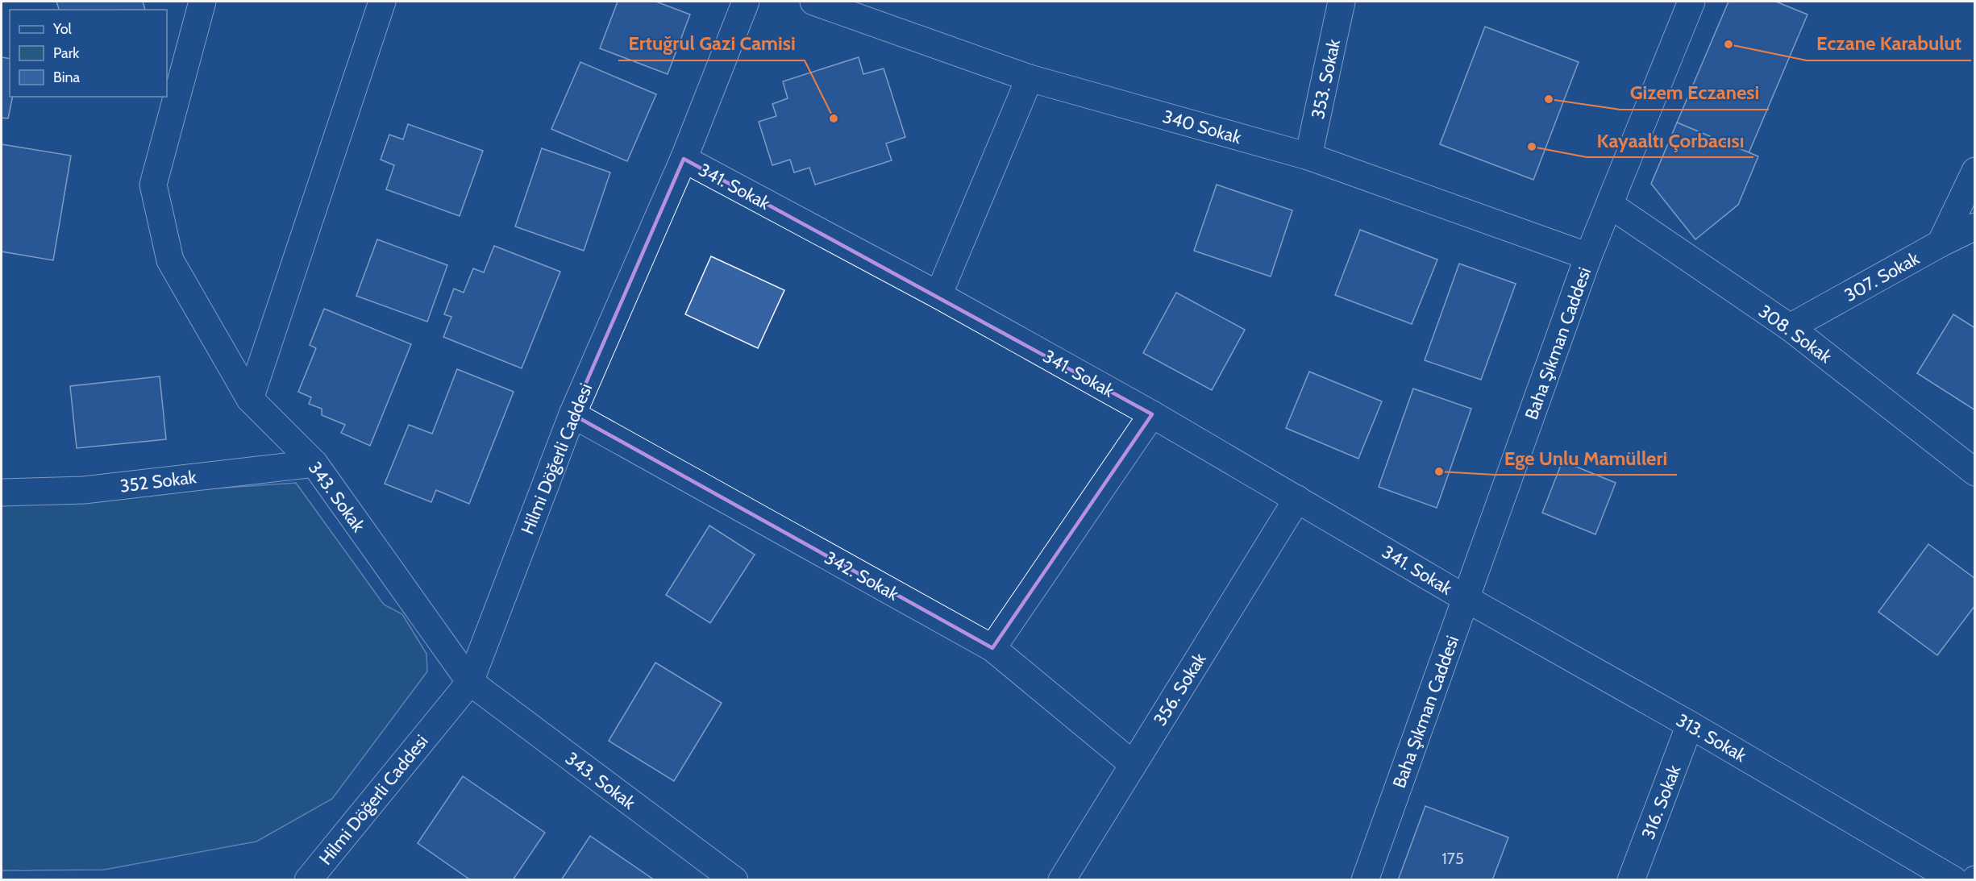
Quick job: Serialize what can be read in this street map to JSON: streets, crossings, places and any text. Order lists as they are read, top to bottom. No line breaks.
{"streets":{"street":["353. Sokak","340 Sokak","341. Sokak","307. Sokak","308. Sokak","Baha Şıkman Caddesi","Hilmi Döğerli Caddesi","352 Sokak","343. Sokak","342. Sokak","356. Sokak","313. Sokak","316. Sokak"]},"crossings":[["353. Sokak","340 Sokak"],["340 Sokak","Baha Şıkman Caddesi"],["341. Sokak","Baha Şıkman Caddesi"],["341. Sokak","Hilmi Döğerli Caddesi"],["341. Sokak","356. Sokak"],["341. Sokak","313. Sokak"],["307. Sokak","308. Sokak"],["308. Sokak","Baha Şıkman Caddesi"],["Baha Şıkman Caddesi","313. Sokak"],["Hilmi Döğerli Caddesi","343. Sokak"],["Hilmi Döğerli Caddesi","342. Sokak"],["352 Sokak","343. Sokak"],["342. Sokak","356. Sokak"],["313. Sokak","316. Sokak"]],"places":["Eczane Karabulut","Gizem Eczanesi","Ertuğrul Gazi Camisi","Kayaaltı Çorbacısı","Ege Unlu Mamülleri"],"house_numbers":["175"],"legend":["Yol","Park","Bina"]}
